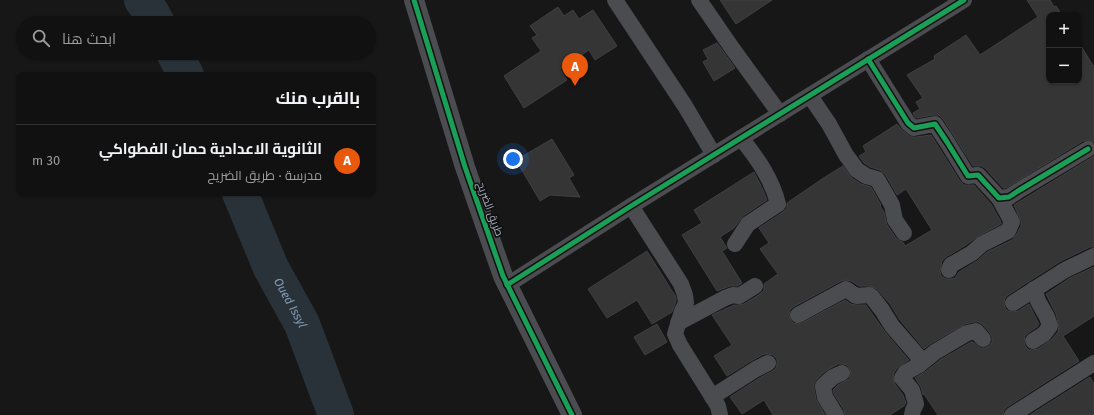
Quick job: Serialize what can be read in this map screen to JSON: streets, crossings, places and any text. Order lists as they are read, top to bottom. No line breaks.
{"streets":{"street":["طريق الضريح"]},"water":["Oued Issyl"],"page":{"map_buttons":["+","−"],"search":"ابحث هنا","pins":"A","heading":"بالقرب منك","list":[{"mark":"A","name":"الثانوية الاعدادية حمان الفطواكي","note":"مدرسة · طريق الضريح","value":"30 m"}]}}
